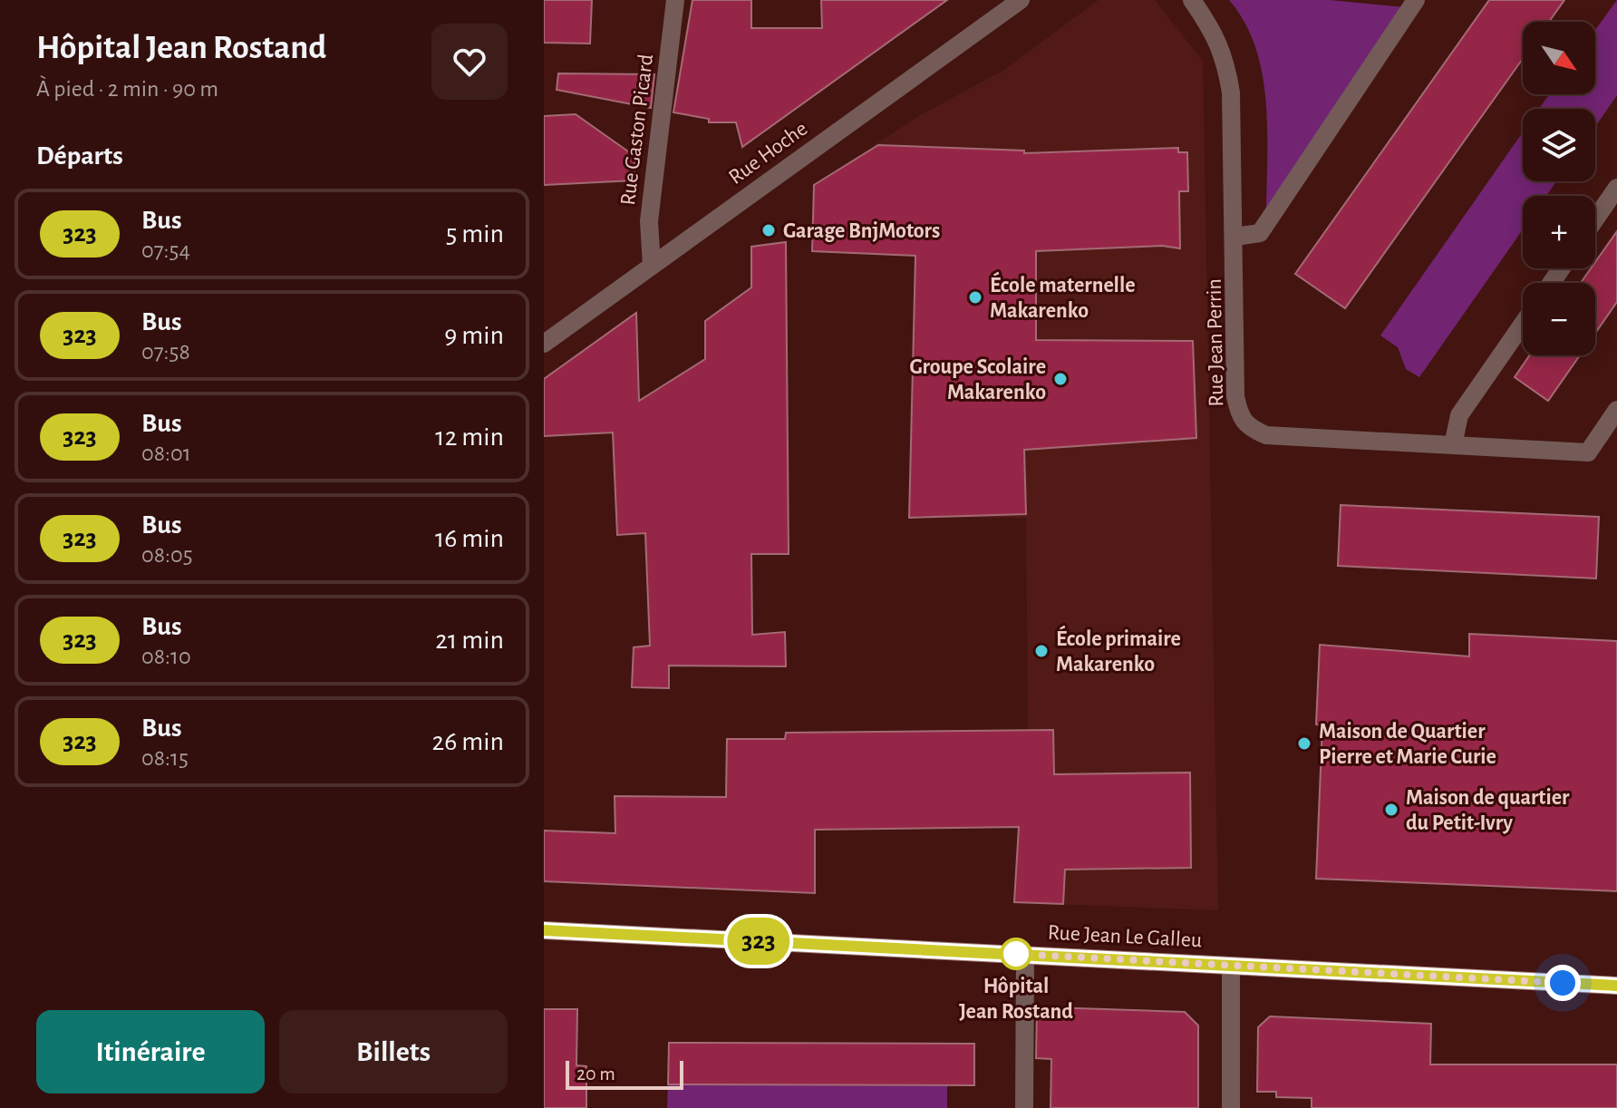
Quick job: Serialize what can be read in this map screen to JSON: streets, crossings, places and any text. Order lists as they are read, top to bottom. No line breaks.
{"streets":{"main road":["Rue Jean Le Galleu"],"street":["Rue Gaston Picard","Rue Hoche","Rue Jean Perrin"]},"crossings":[["Rue Gaston Picard","Rue Hoche"]],"places":["Garage BnjMotors","École maternelle Makarenko","Groupe Scolaire Makarenko","École primaire Makarenko","Maison de Quartier Pierre et Marie Curie","Maison de quartier du Petit-Ivry","Hôpital Jean Rostand"],"lines":["bus line 323"],"scale_bar":"20 m","north":"bottom right","page":{"heading":[["Hôpital Jean Rostand","À pied · 2 min · 90 m"],"Départs"],"on_map":"323","map_buttons":["+","−"],"list":[{"mark":"323","name":"Bus","note":"07:54","value":"5 min"},{"mark":"323","name":"Bus","note":"07:58","value":"9 min"},{"mark":"323","name":"Bus","note":"08:01","value":"12 min"},{"mark":"323","name":"Bus","note":"08:05","value":"16 min"},{"mark":"323","name":"Bus","note":"08:10","value":"21 min"},{"mark":"323","name":"Bus","note":"08:15","value":"26 min"}],"buttons":["Itinéraire","Billets"],"scale":"20 m"}}
